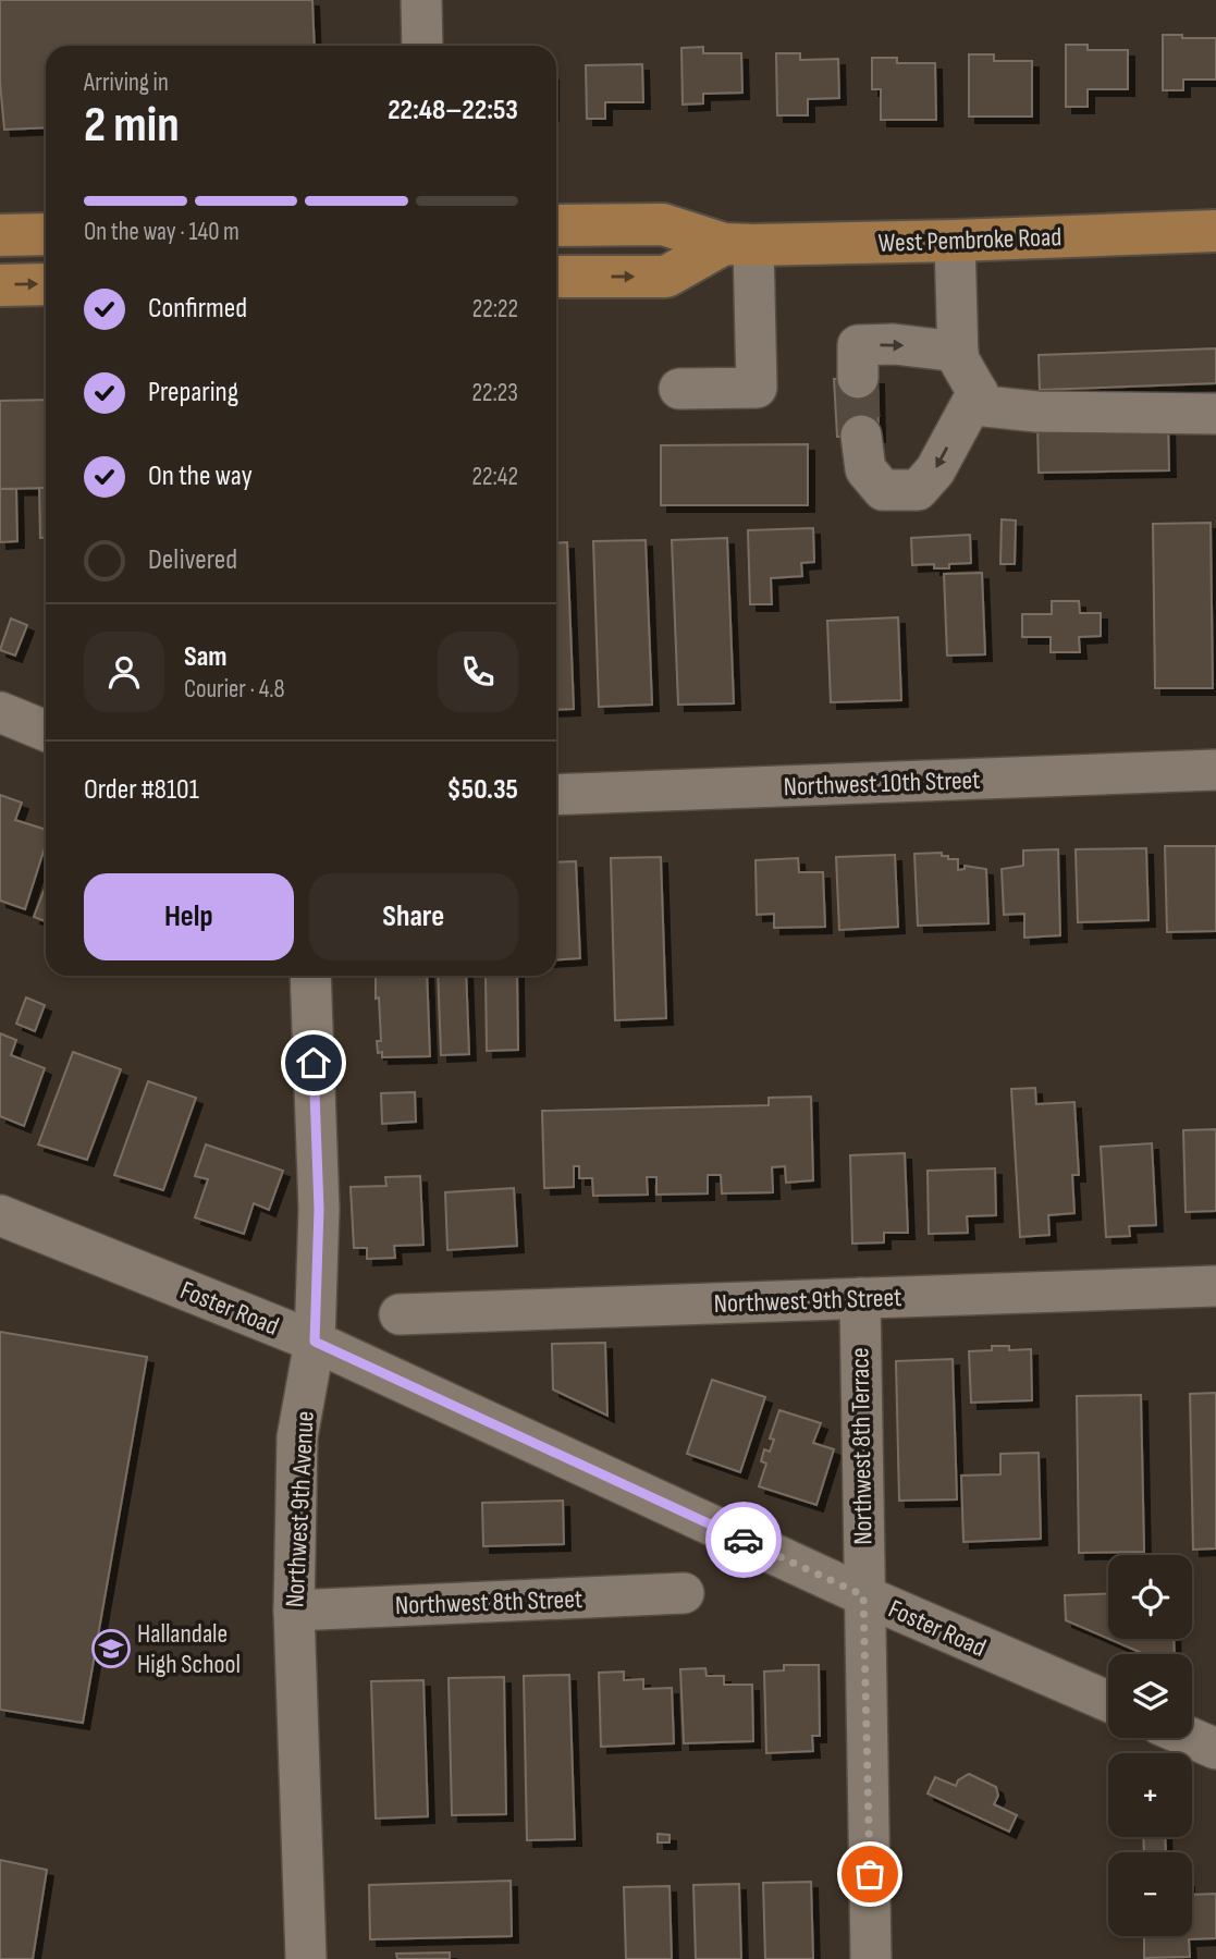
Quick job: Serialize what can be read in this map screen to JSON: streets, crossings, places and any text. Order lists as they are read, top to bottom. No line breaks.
{"streets":{"main road":["West Pembroke Road"],"street":["Northwest 10th Street","Northwest 9th Street","Foster Road","Northwest 8th Terrace","Northwest 9th Avenue","Northwest 8th Street"]},"crossings":[["Northwest 9th Street","Northwest 8th Terrace"],["Foster Road","Northwest 8th Terrace"],["Foster Road","Northwest 9th Avenue"],["Northwest 9th Avenue","Northwest 8th Street"]],"places":{"school or university":["Hallandale High School"]},"page":{"heading":["2 min","Arriving in","22:48–22:53"],"panel":["Sam","Courier · 4.8","Order #8101","$50.35"],"bar":"On the way · 140 m","list":[["Confirmed","22:22"],["Preparing","22:23"],["On the way","22:42"],"Delivered"],"buttons":["Help","Share"],"map_buttons":["+","−"]}}
